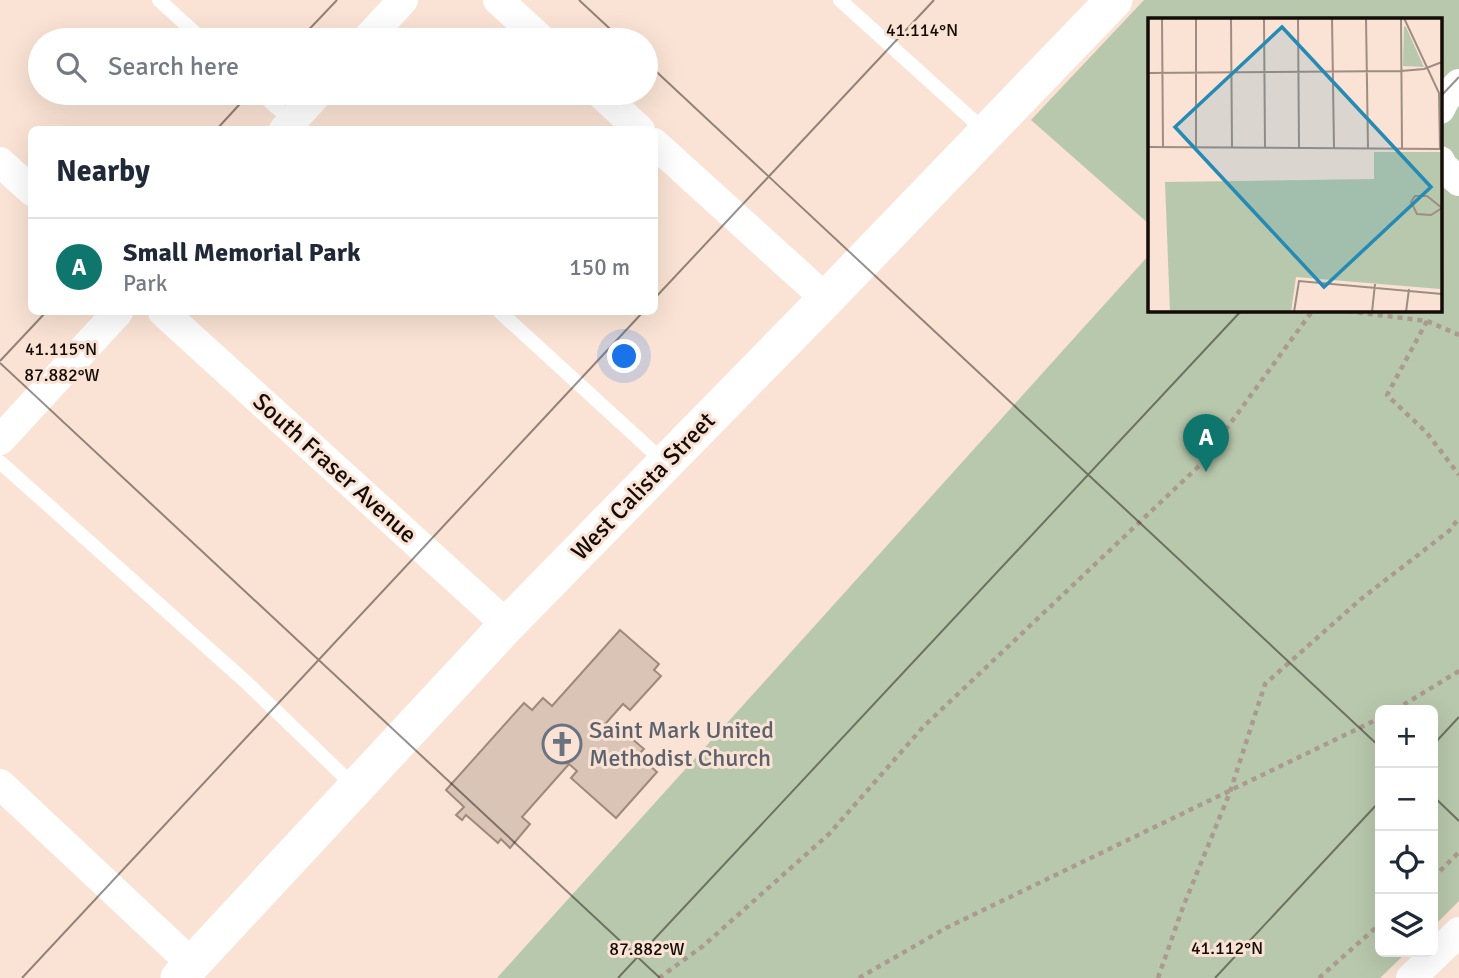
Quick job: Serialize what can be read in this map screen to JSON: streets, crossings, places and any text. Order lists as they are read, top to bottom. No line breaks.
{"streets":{"street":["South Fraser Avenue","West Calista Street"]},"crossings":[["South Fraser Avenue","West Calista Street"]],"places":{"church":["Saint Mark United Methodist Church"]},"page":{"search":"Search here","heading":"Nearby","list":[{"mark":"A","name":"Small Memorial Park","note":"Park","value":"150 m"}],"pins":"A","map_buttons":["+","−"]},"coordinates":["41.114°N","41.115°N","87.882°W","41.112°N"]}
